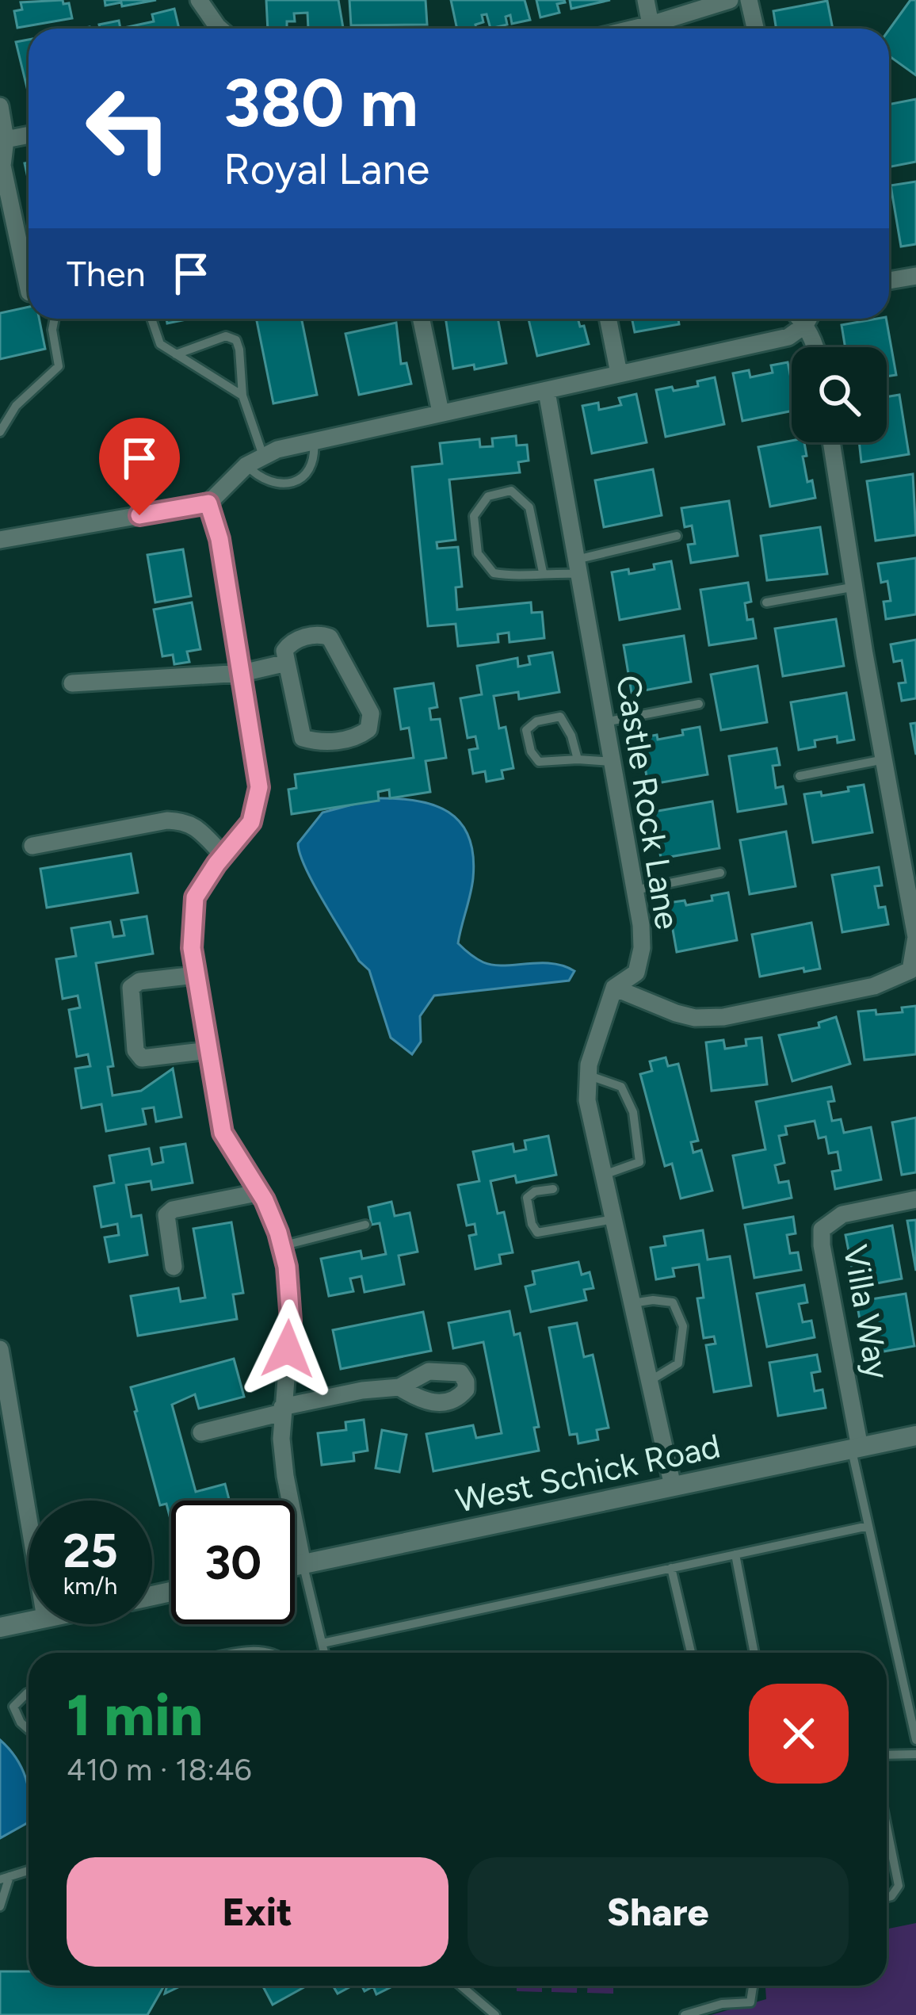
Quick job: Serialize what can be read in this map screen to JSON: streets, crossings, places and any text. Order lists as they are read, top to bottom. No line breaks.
{"streets":{"street":["Castle Rock Lane","Villa Way","West Schick Road"]},"crossings":[["Castle Rock Lane","West Schick Road"],["Villa Way","West Schick Road"]],"page":{"turn":["380 m","Royal Lane"],"then":"Then","speed":"25 km/h","limit":"30","heading":["1 min","410 m · 18:46"],"buttons":["Exit","Share"]}}
